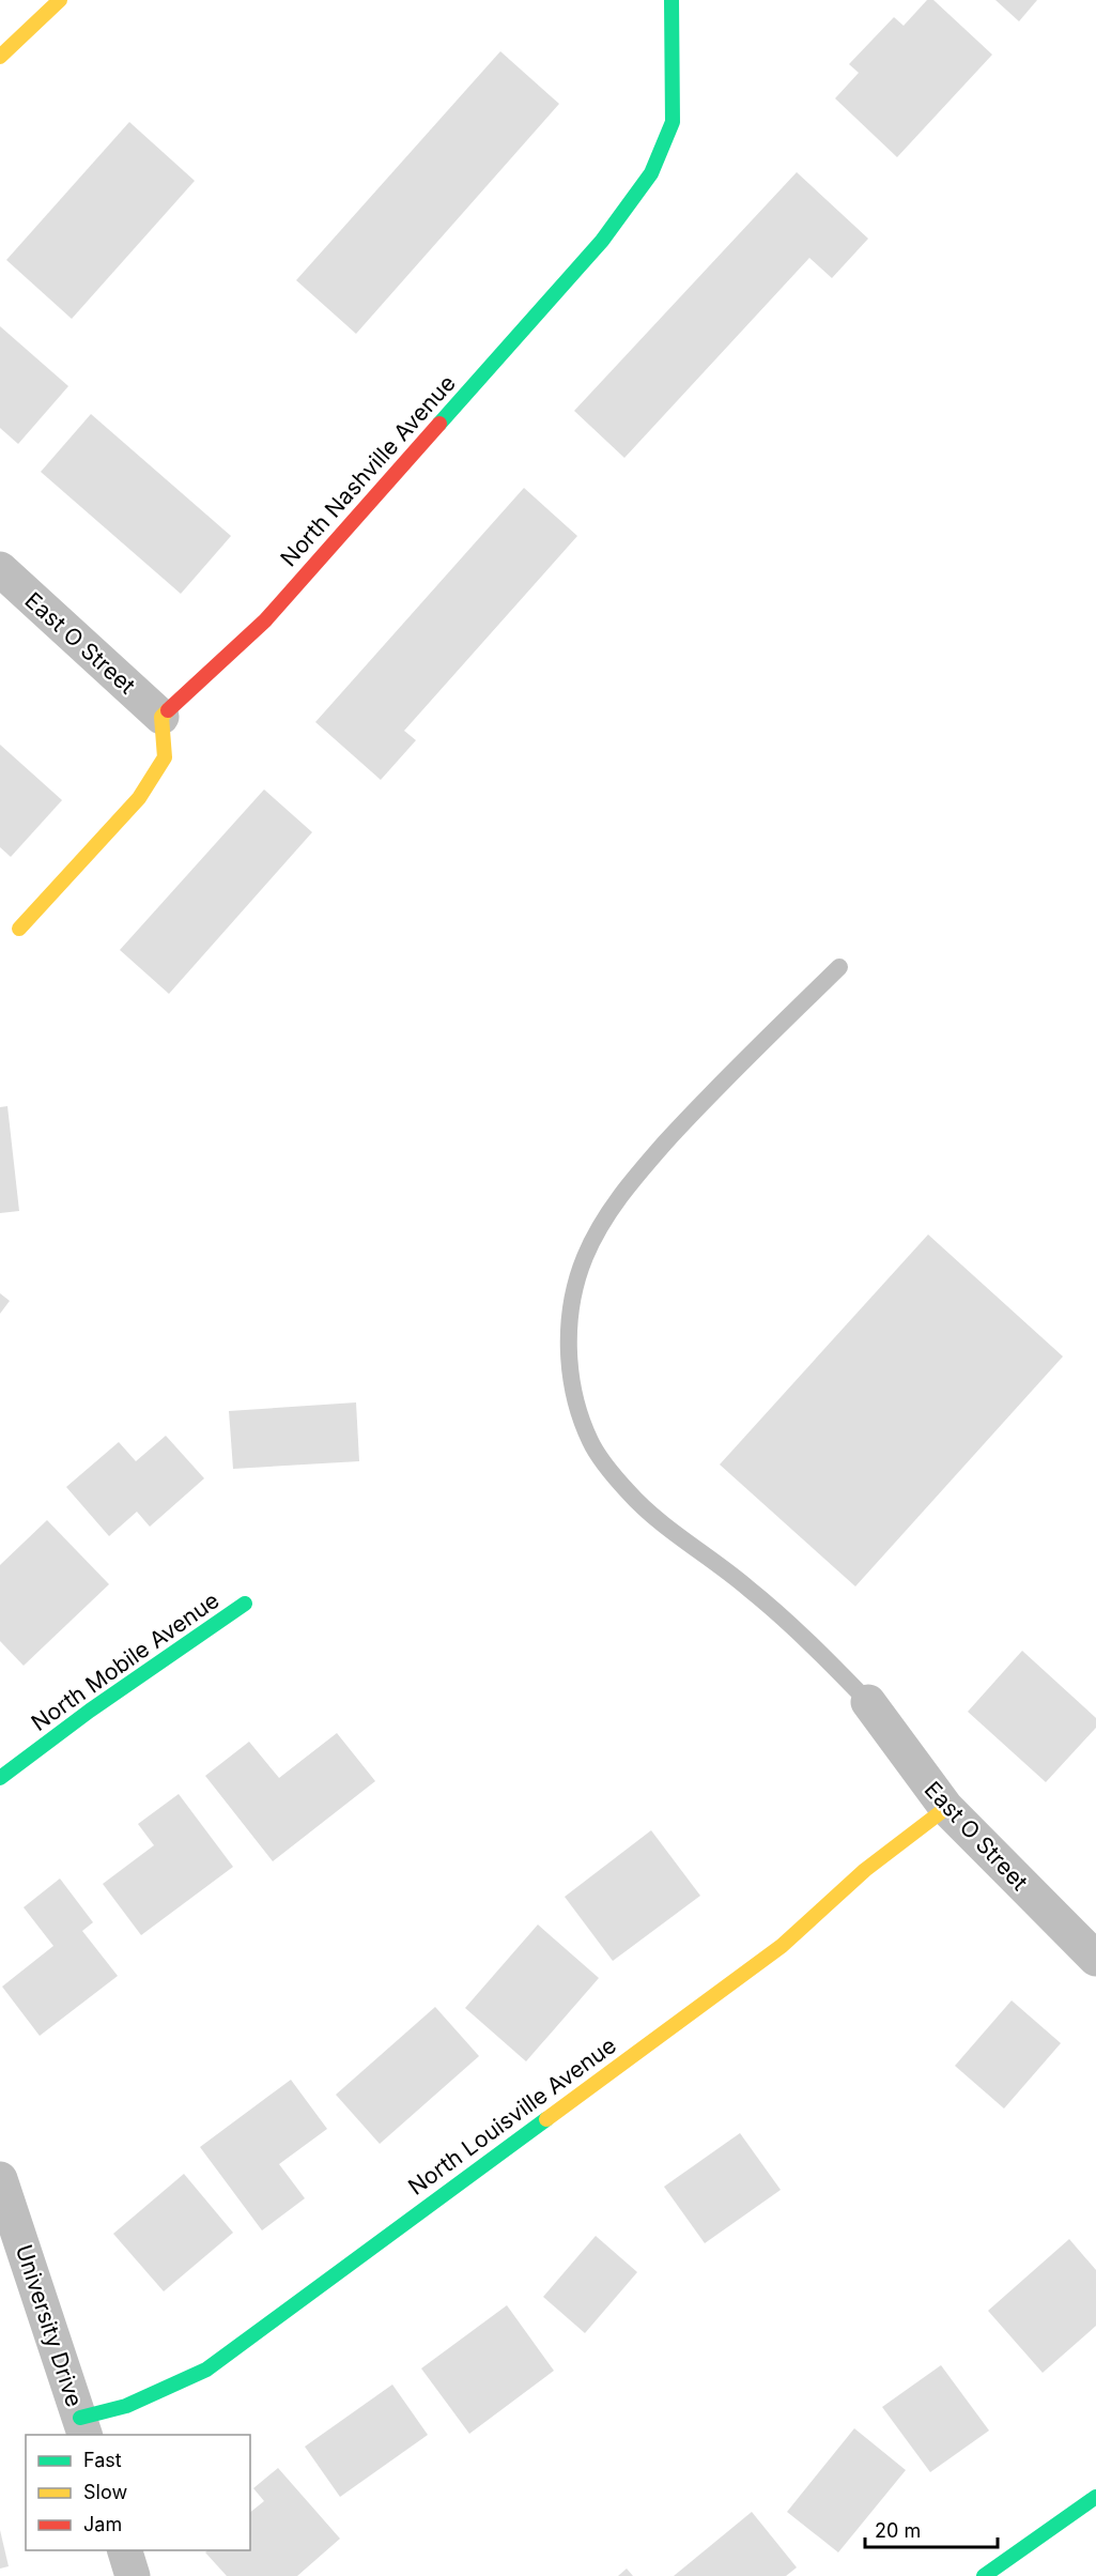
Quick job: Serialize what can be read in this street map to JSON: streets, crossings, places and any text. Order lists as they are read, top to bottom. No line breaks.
{"streets":{"street":["North Nashville Avenue","East O Street","North Mobile Avenue","North Louisville Avenue","University Drive"]},"crossings":[["North Nashville Avenue","East O Street"],["East O Street","North Louisville Avenue"],["North Louisville Avenue","University Drive"]],"legend":["Fast","Slow","Jam"],"scale_bar":"20 m"}
